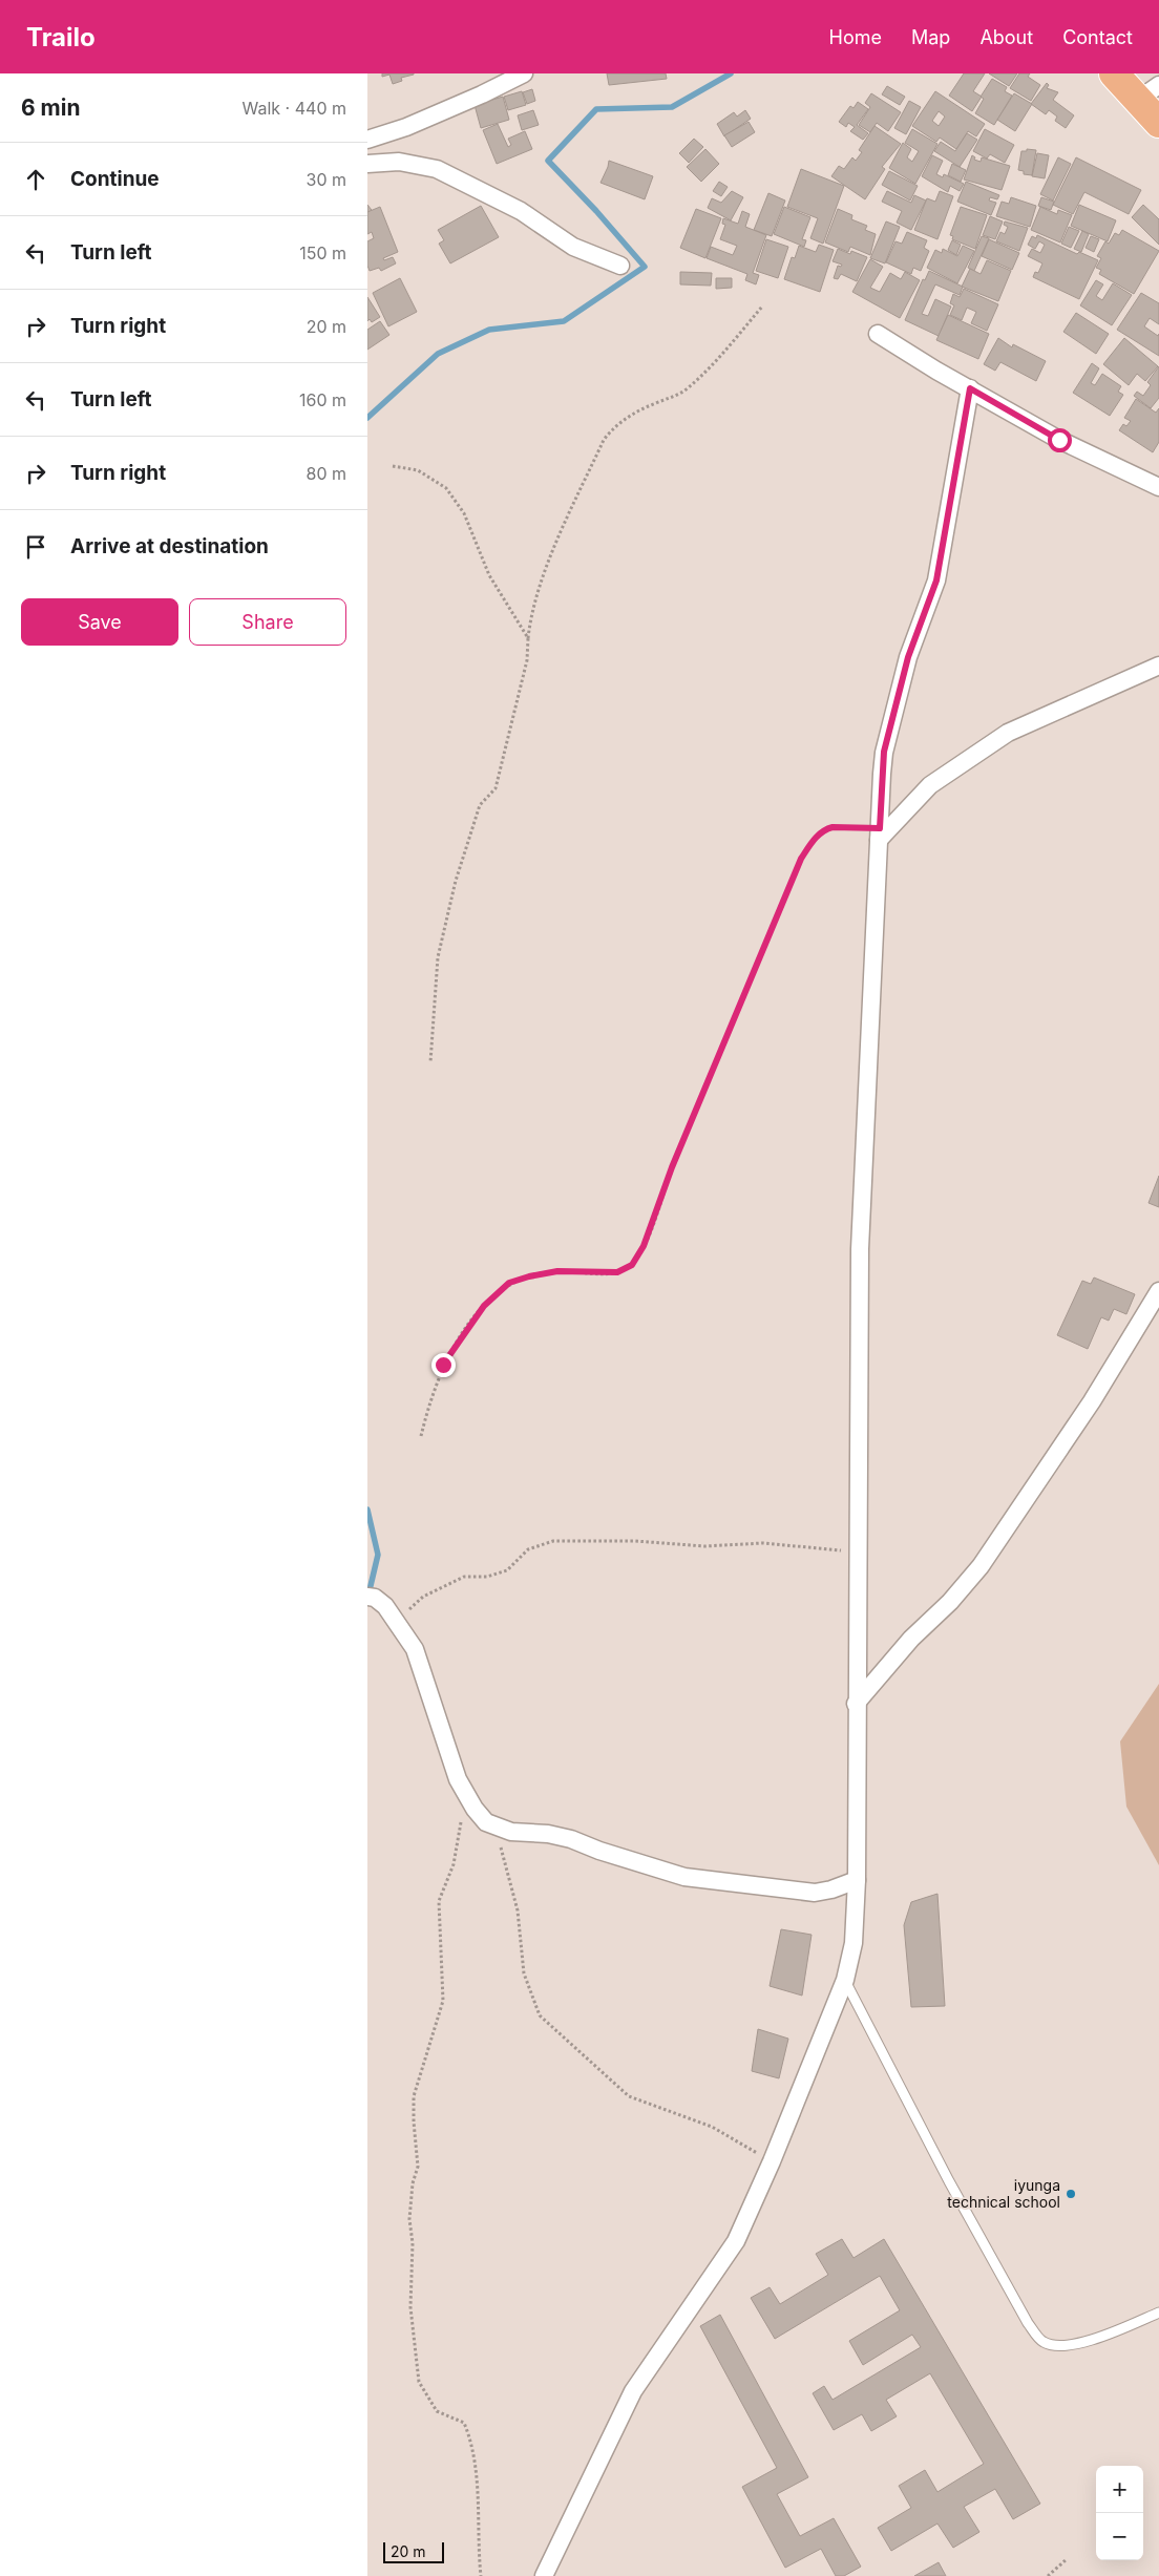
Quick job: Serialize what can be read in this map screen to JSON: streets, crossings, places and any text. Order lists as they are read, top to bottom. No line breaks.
{"places":["iyunga technical school"],"scale_bar":"20 m","page":{"header":"Trailo","nav":["Home","Map","About","Contact"],"heading":["6 min","Walk · 440 m"],"list":[["Continue","30 m"],["Turn left","150 m"],["Turn right","20 m"],["Turn left","160 m"],["Turn right","80 m"],"Arrive at destination"],"buttons":["Save","Share"],"map_buttons":["+","−"],"scale":"20 m"}}
